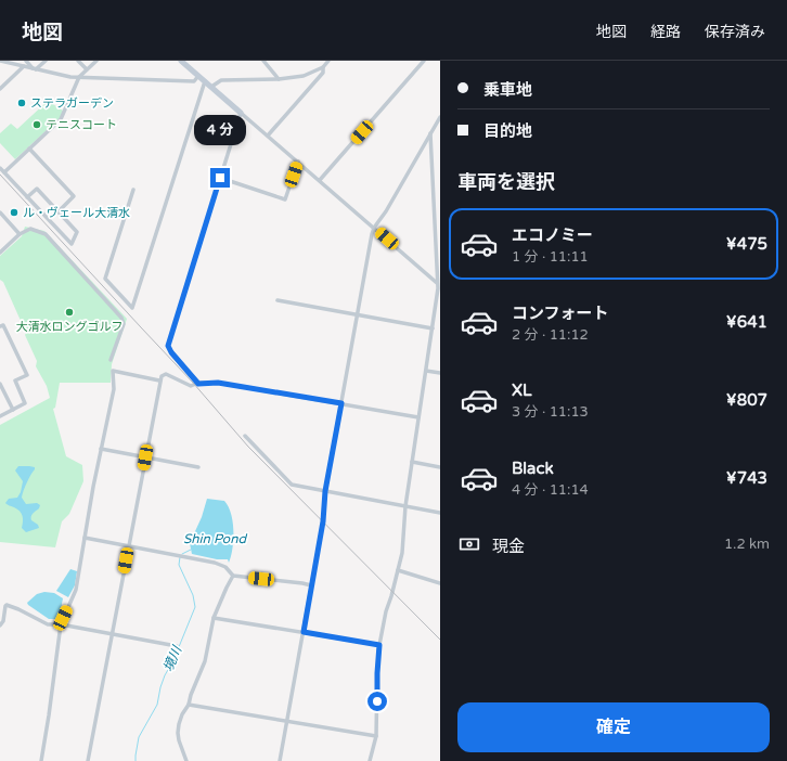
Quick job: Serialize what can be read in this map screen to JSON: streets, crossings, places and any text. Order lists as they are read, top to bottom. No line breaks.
{"water":["Shin Pond","境川"],"places":["ステラガーデン","テニスコート","ル・ヴェール大清水","大清水ロングゴルフ"],"page":{"header":"地図","nav":["地図","経路","保存済み"],"banner":["乗車地","目的地"],"bubble":"4 分","heading":"車両を選択","list":[{"name":"エコノミー","note":"1 分 · 11:11","value":"¥475"},{"name":"コンフォート","note":"2 分 · 11:12","value":"¥641"},{"name":"XL","note":"3 分 · 11:13","value":"¥807"},{"name":"Black","note":"4 分 · 11:14","value":"¥743"}],"pay":["現金","1.2 km"],"buttons":"確定"}}
